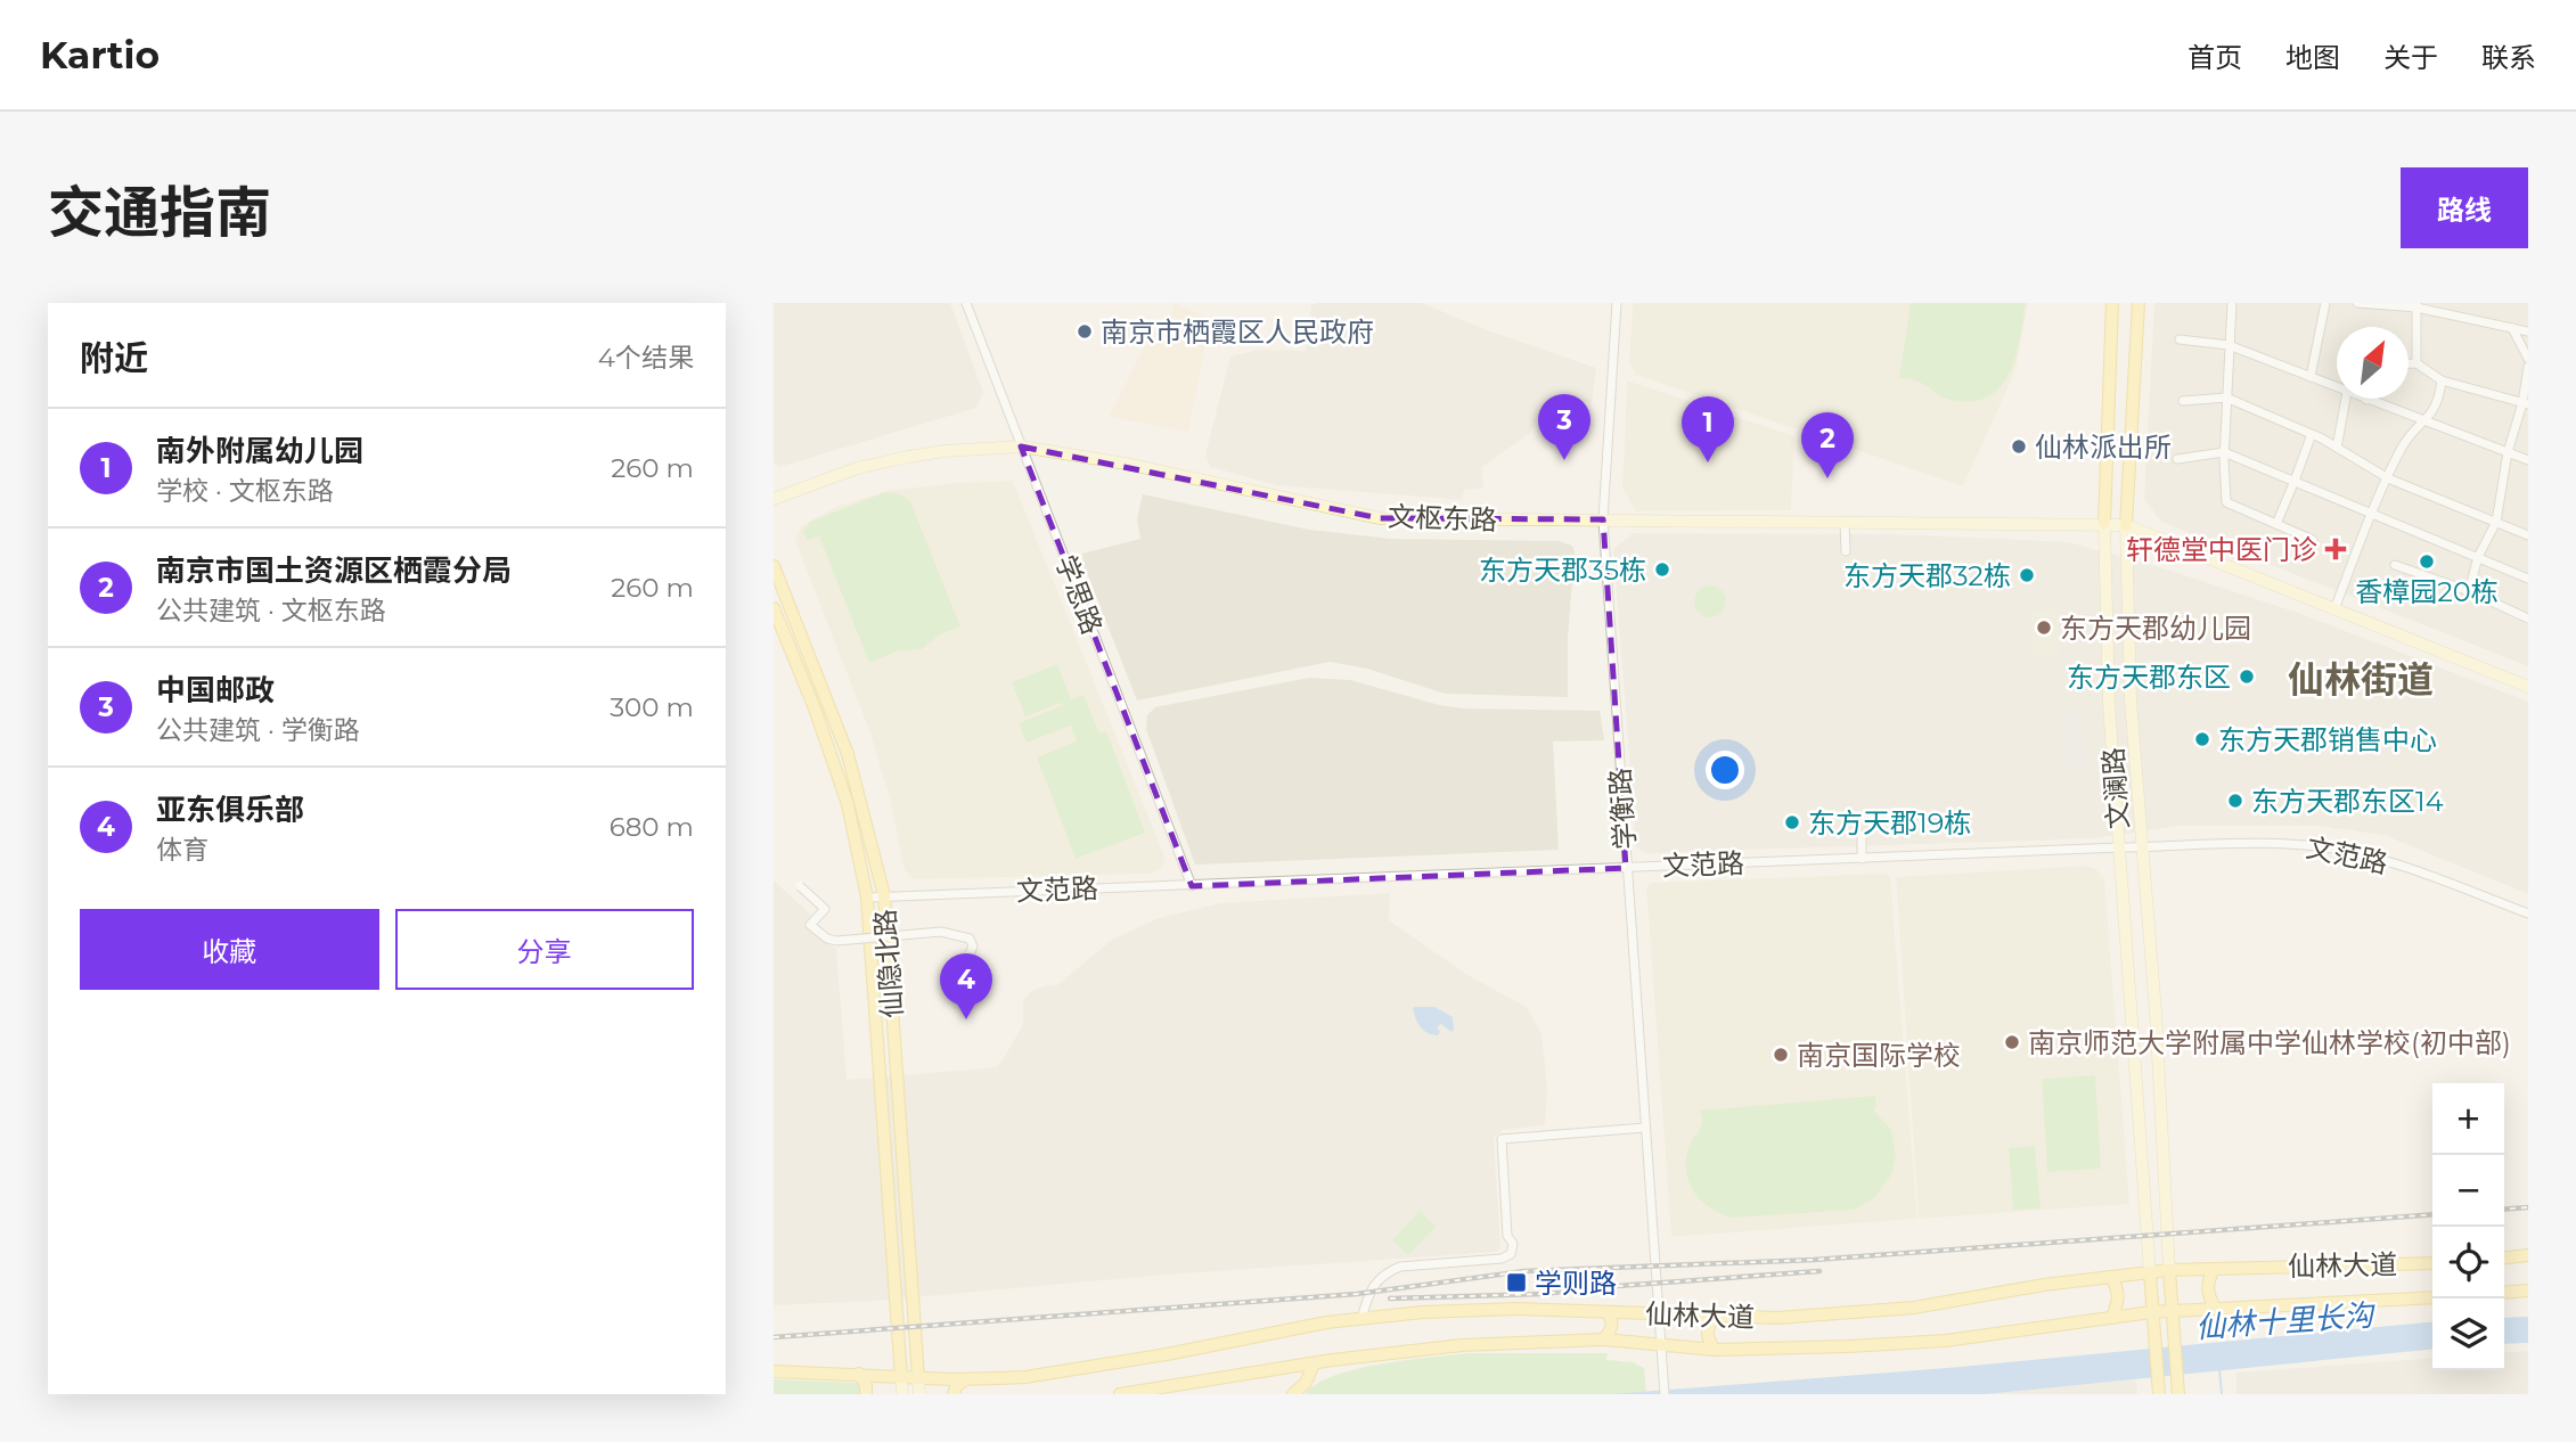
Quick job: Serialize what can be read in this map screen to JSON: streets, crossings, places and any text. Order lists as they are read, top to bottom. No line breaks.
{"streets":{"main road":["文澜路","仙隐北路","仙林大道"],"street":["文枢东路","学思路","学衡路","文范路"]},"crossings":[["文枢东路","学思路"],["文枢东路","文澜路"],["文枢东路","学衡路"],["学思路","文范路"],["文澜路","文范路"],["文澜路","仙林大道"],["学衡路","文范路"],["学衡路","仙林大道"],["文范路","仙隐北路"],["仙隐北路","仙林大道"]],"districts":["仙林街道"],"water":["仙林十里长沟"],"places":{"other":["南京市栖霞区人民政府","仙林派出所","香樟园20栋","东方天郡35栋","东方天郡32栋","东方天郡幼儿园","东方天郡东区","东方天郡销售中心","东方天郡东区14","东方天郡19栋","南京师范大学附属中学仙林学校(初中部)","南京国际学校"],"health":["轩德堂中医门诊"],"transit":["学则路"]},"north":"top right","page":{"header":"Kartio","nav":["首页","地图","关于","联系"],"title":"交通指南","buttons":["路线",["收藏","分享"]],"heading":["附近","4个结果"],"pins":["3","1","2","4"],"list":[{"mark":"1","name":"南外附属幼儿园","note":"学校 · 文枢东路","value":"260 m"},{"mark":"2","name":"南京市国土资源区栖霞分局","note":"公共建筑 · 文枢东路","value":"260 m"},{"mark":"3","name":"中国邮政","note":"公共建筑 · 学衡路","value":"300 m"},{"mark":"4","name":"亚东俱乐部","note":"体育","value":"680 m"}],"map_buttons":["+","−"]}}
